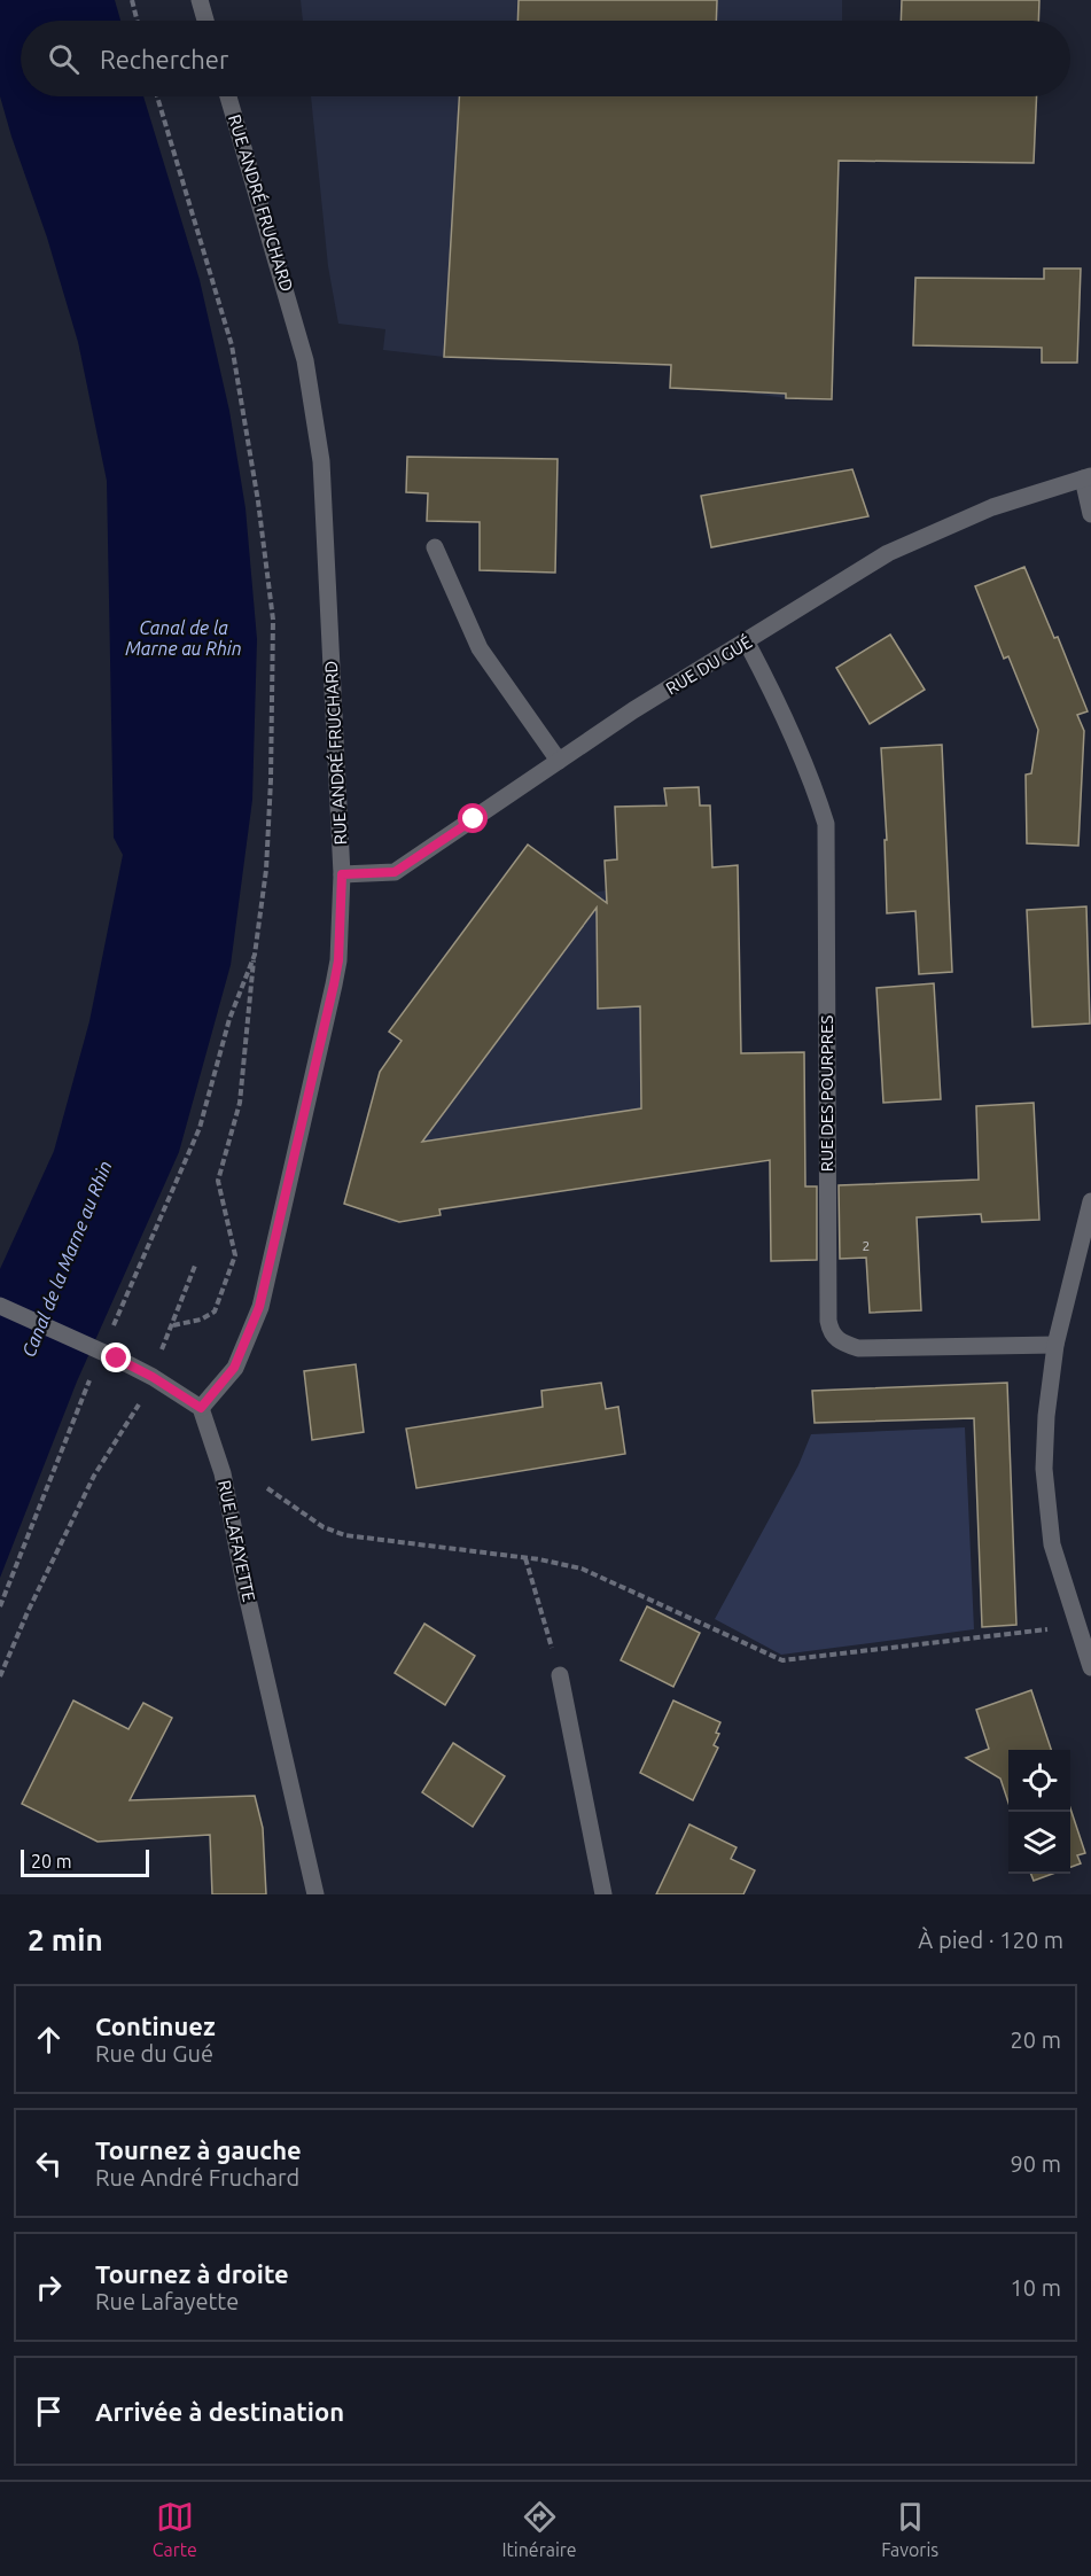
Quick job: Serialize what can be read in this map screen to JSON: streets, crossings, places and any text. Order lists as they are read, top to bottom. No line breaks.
{"streets":{"street":["RUE ANDRÉ FRUCHARD","RUE DU GUÉ","RUE DES POURPRES","RUE LAFAYETTE"]},"crossings":[["RUE ANDRÉ FRUCHARD","RUE DU GUÉ"],["RUE ANDRÉ FRUCHARD","RUE LAFAYETTE"],["RUE DU GUÉ","RUE DES POURPRES"]],"water":["Canal de la Marne au Rhin"],"house_numbers":["2"],"scale_bar":"20 m","page":{"search":"Rechercher","scale":"20 m","heading":["2 min","À pied · 120 m"],"list":[["Continuez","Rue du Gué","20 m"],["Tournez à gauche","Rue André Fruchard","90 m"],["Tournez à droite","Rue Lafayette","10 m"],"Arrivée à destination"],"nav":["Carte","Itinéraire","Favoris"]}}
